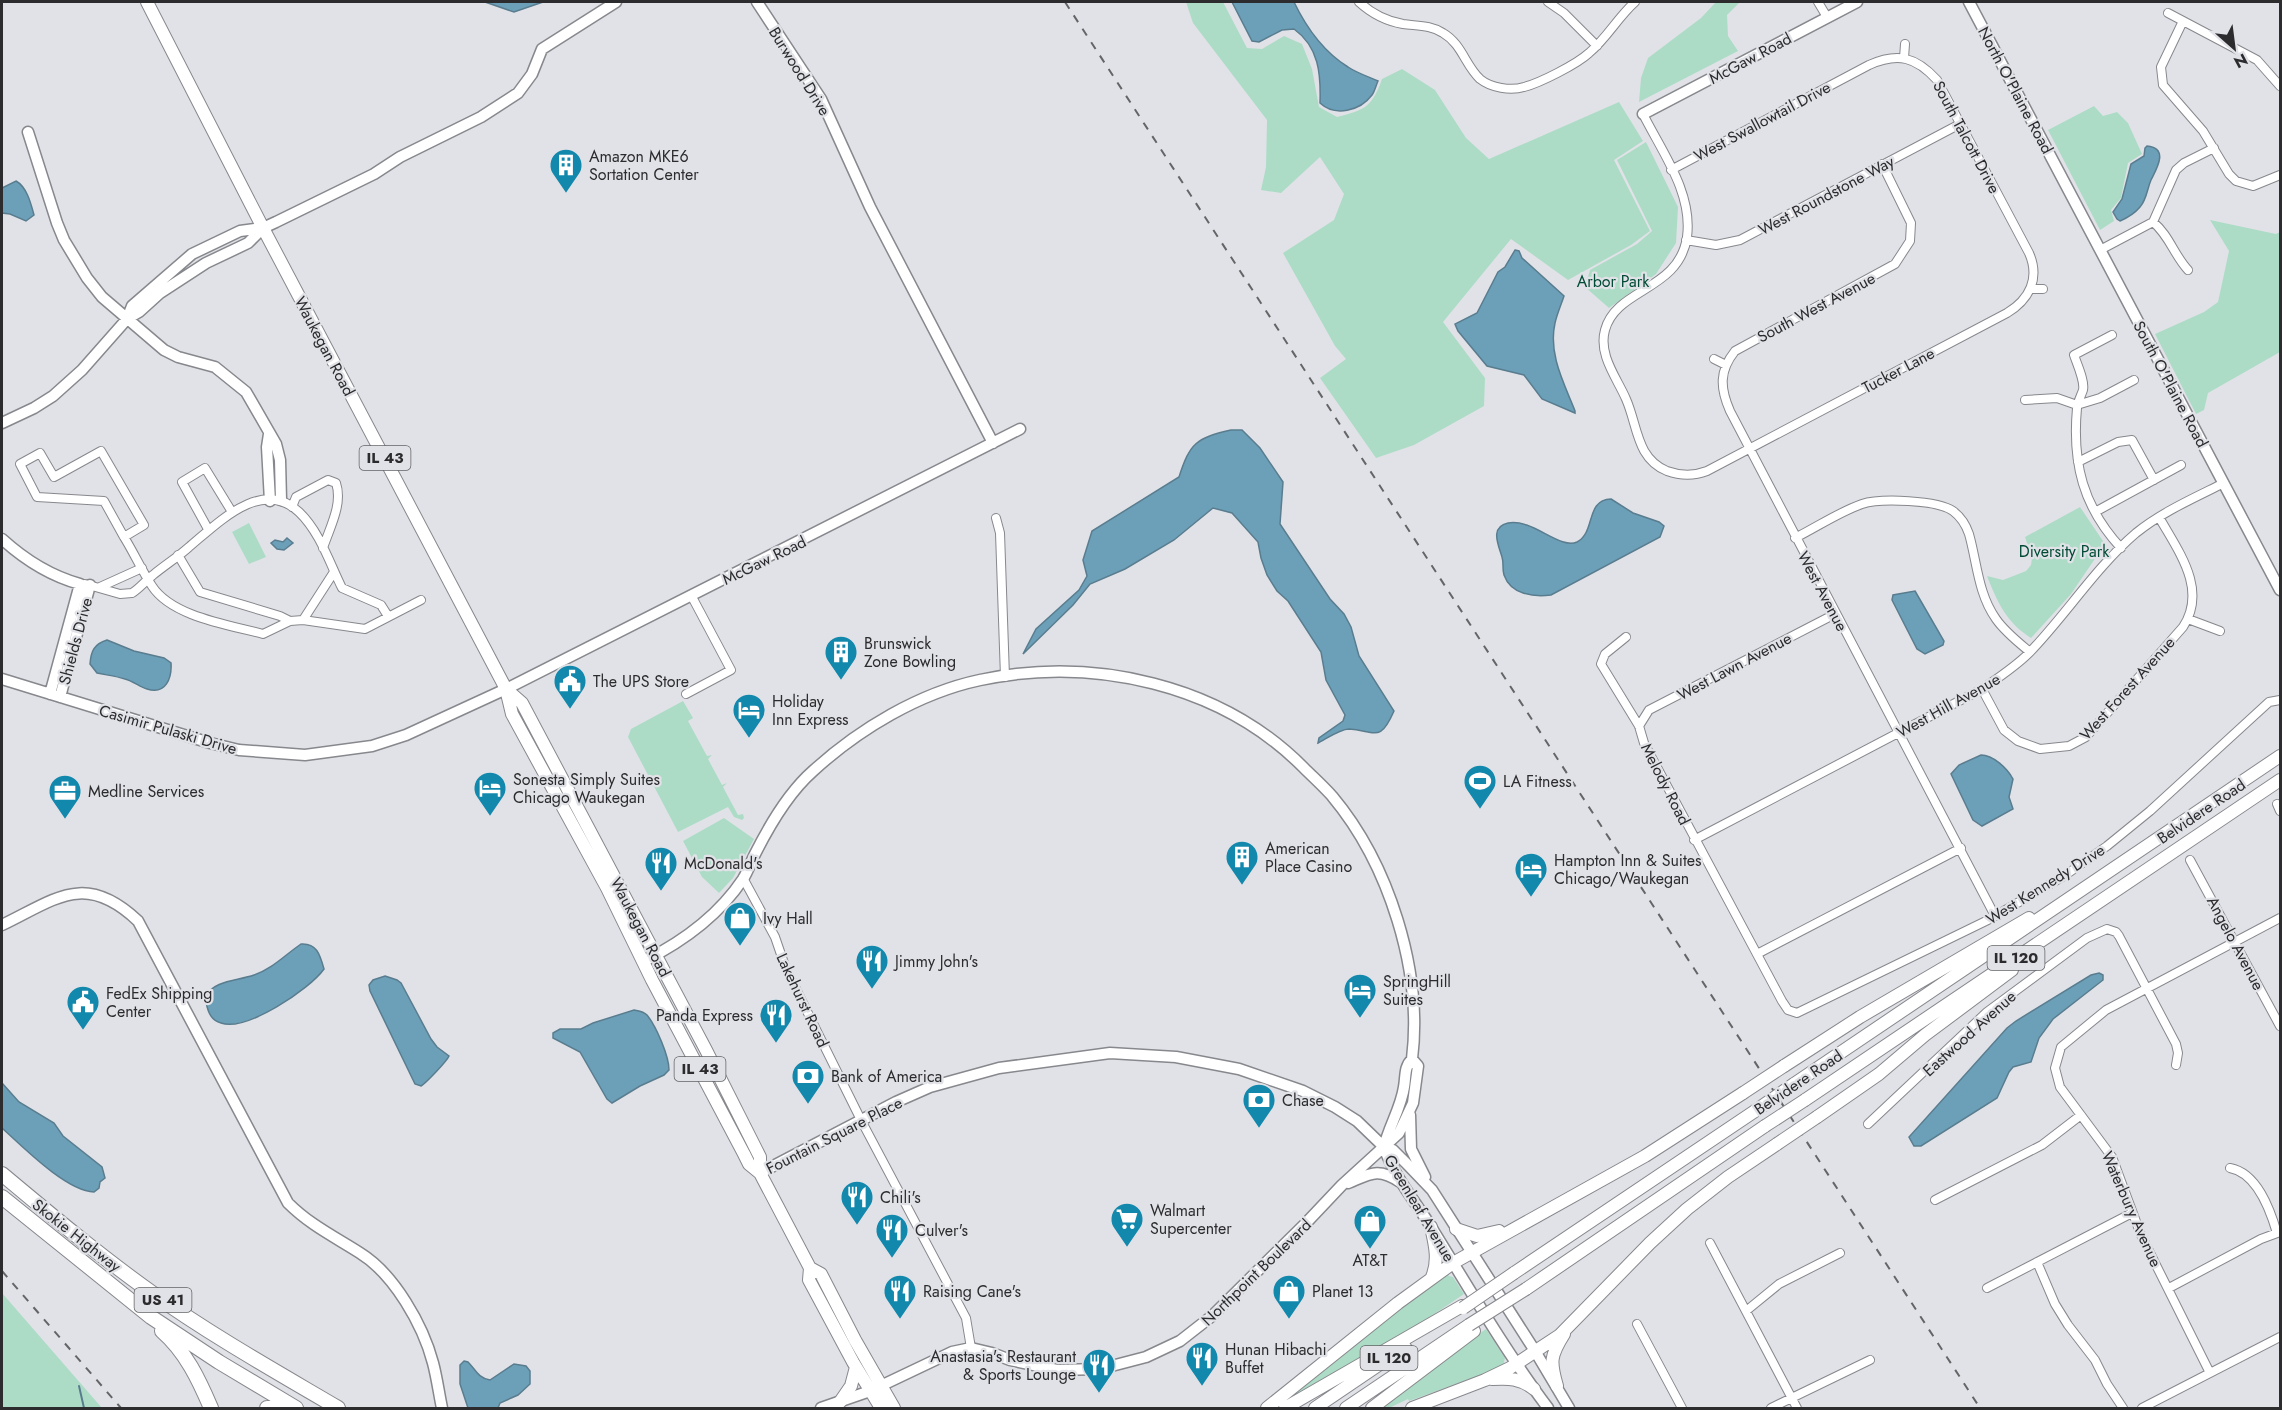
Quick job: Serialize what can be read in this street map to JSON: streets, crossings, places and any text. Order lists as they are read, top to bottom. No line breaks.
{"streets":{"highway":["Skokie Highway","US 41"],"main road":["Waukegan Road","IL 43","Belvidere Road","IL 120"],"street":["McGaw Road","Burwood Drive","North O'Plaine Road","West Swallowtail Drive","South Talcott Drive","West Roundstone Way","South West Avenue","Tucker Lane","South O'Plaine Road","West Avenue","Shields Drive","West Lawn Avenue","West Forest Avenue","West Hill Avenue","Casimir Pulaski Drive","Melody Road","West Kennedy Drive","Angelo Avenue","Lakehurst Road","Eastwood Avenue","Fountain Square Place","Greenleaf Avenue","Waterbury Avenue","Northpoint Boulevard"]},"crossings":[["McGaw Road","Burwood Drive"],["McGaw Road","Waukegan Road"],["McGaw Road","Casimir Pulaski Drive"],["North O'Plaine Road","South O'Plaine Road"],["West Swallowtail Drive","South Talcott Drive"],["South Talcott Drive","West Roundstone Way"],["South Talcott Drive","Tucker Lane"],["West Roundstone Way","Tucker Lane"],["Waukegan Road","IL 43"],["Waukegan Road","Casimir Pulaski Drive"],["Waukegan Road","Fountain Square Place"],["Tucker Lane","West Avenue"],["South O'Plaine Road","West Hill Avenue"],["West Avenue","West Lawn Avenue"],["West Avenue","West Hill Avenue"],["West Avenue","West Kennedy Drive"],["Shields Drive","Casimir Pulaski Drive"],["West Lawn Avenue","Melody Road"],["West Forest Avenue","West Hill Avenue"],["West Hill Avenue","Melody Road"],["Melody Road","West Kennedy Drive"],["Belvidere Road","IL 120"],["Lakehurst Road","Fountain Square Place"],["Lakehurst Road","Northpoint Boulevard"],["Eastwood Avenue","Waterbury Avenue"],["Fountain Square Place","Greenleaf Avenue"],["Fountain Square Place","Northpoint Boulevard"],["Greenleaf Avenue","Northpoint Boulevard"]],"parks":["Arbor Park","Diversity Park"],"places":{"building":["Amazon MKE6 Sortation Center","Brunswick Zone Bowling","American Place Casino"],"public building":["The UPS Store","FedEx Shipping Center"],"hotel":["Holiday Inn Express","Sonesta Simply Suites Chicago Waukegan","Hampton Inn & Suites Chicago/Waukegan","SpringHill Suites"],"sports":["LA Fitness"],"office":["Medline Services"],"restaurant":["McDonald's","Jimmy John's","Panda Express","Chili's","Culver's","Raising Cane's","Hunan Hibachi Buffet","Anastasia's Restaurant & Sports Lounge"],"shop":["Ivy Hall","AT&T","Planet 13"],"bank":["Bank of America","Chase"],"supermarket":["Walmart Supercenter"]},"north":"bottom right"}
